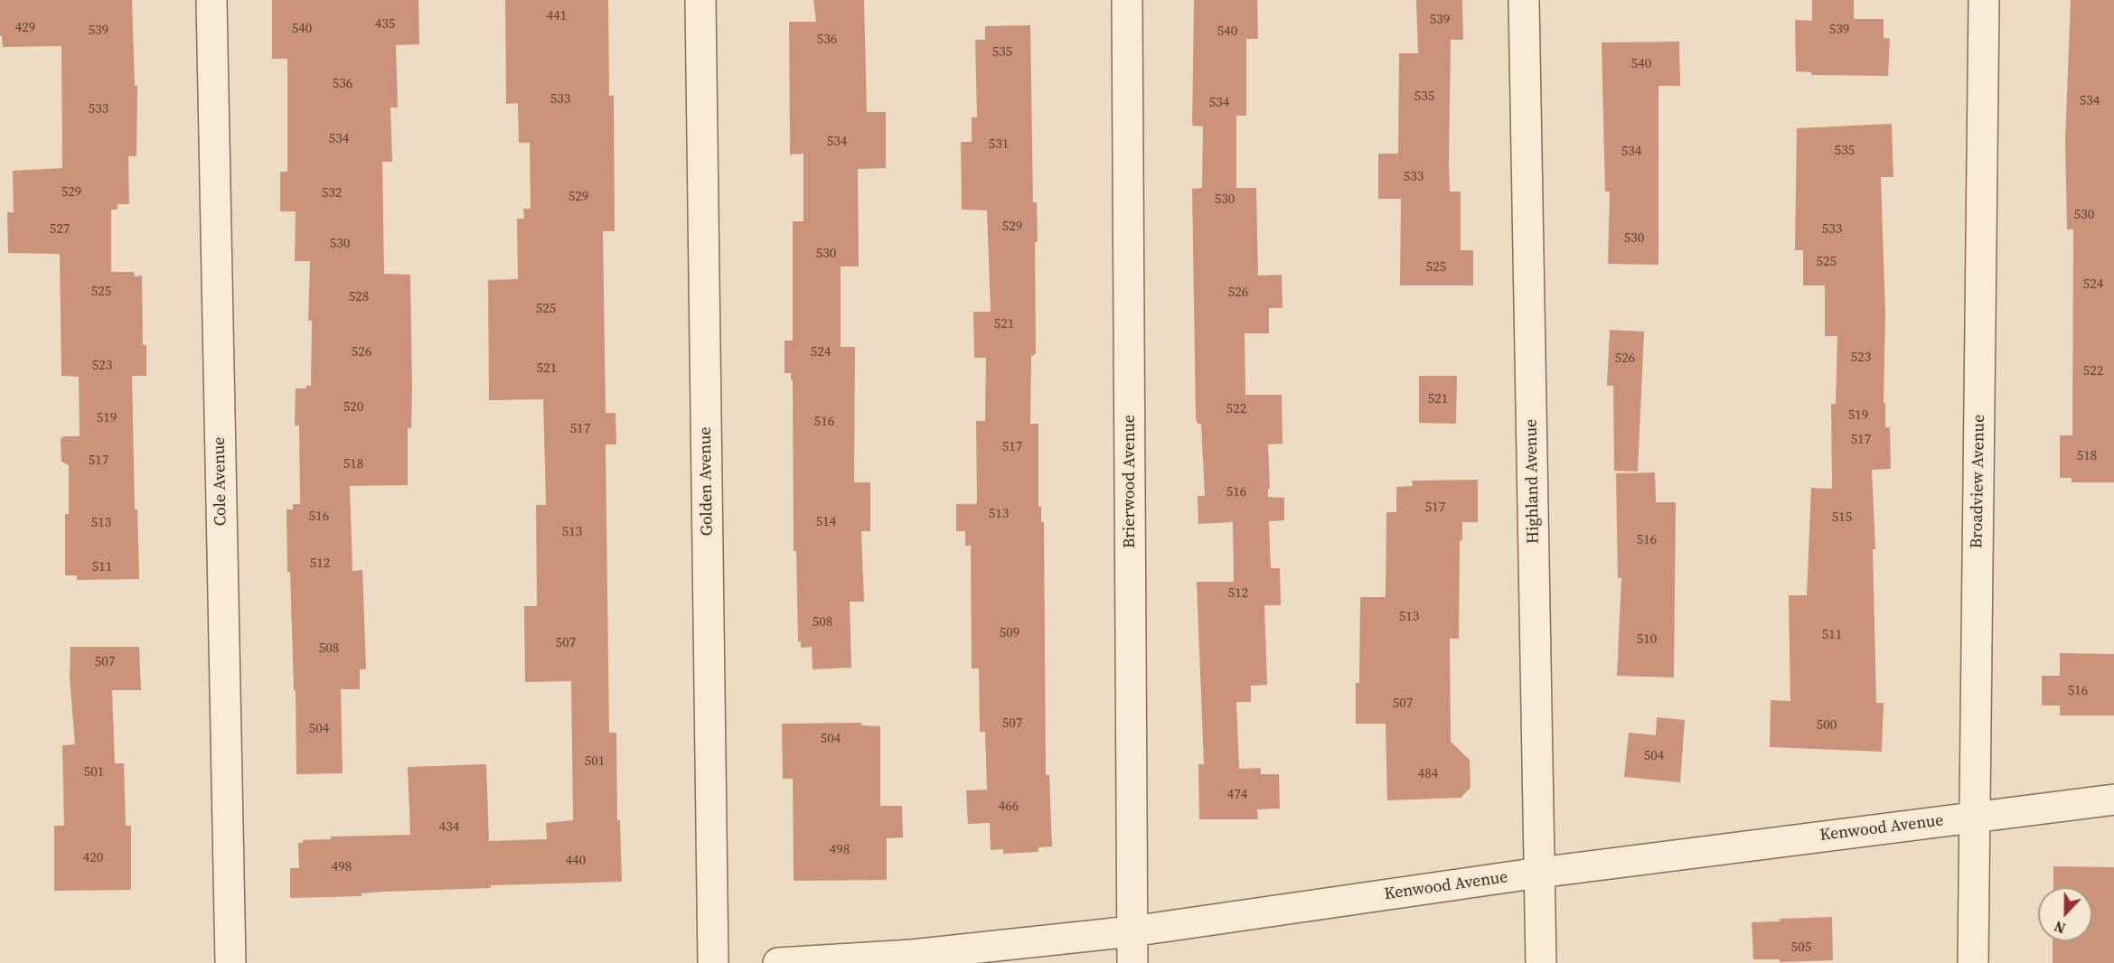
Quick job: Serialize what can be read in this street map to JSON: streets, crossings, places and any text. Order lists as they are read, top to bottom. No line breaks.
{"streets":{"street":["Cole Avenue","Golden Avenue","Brierwood Avenue","Highland Avenue","Broadview Avenue","Kenwood Avenue"]},"crossings":[["Brierwood Avenue","Kenwood Avenue"],["Highland Avenue","Kenwood Avenue"],["Broadview Avenue","Kenwood Avenue"]],"house_numbers":["441","539","435","429","540","539","539","540","536","535","540","536","535","533","534","534","533","534","534","531","535","534","533","529","532","529","530","530","529","527","533","530","530","530","525","525","524","525","526","528","525","521","526","524","523","526","523","521","522","521","520","522","519","519","516","517","517","517","518","517","518","516","517","513","516","515","514","513","513","516","512","511","512","513","508","509","511","510","507","508","507","516","507","507","500","504","504","504","501","501","484","474","466","434","498","420","440","498","505"],"north":"bottom"}
